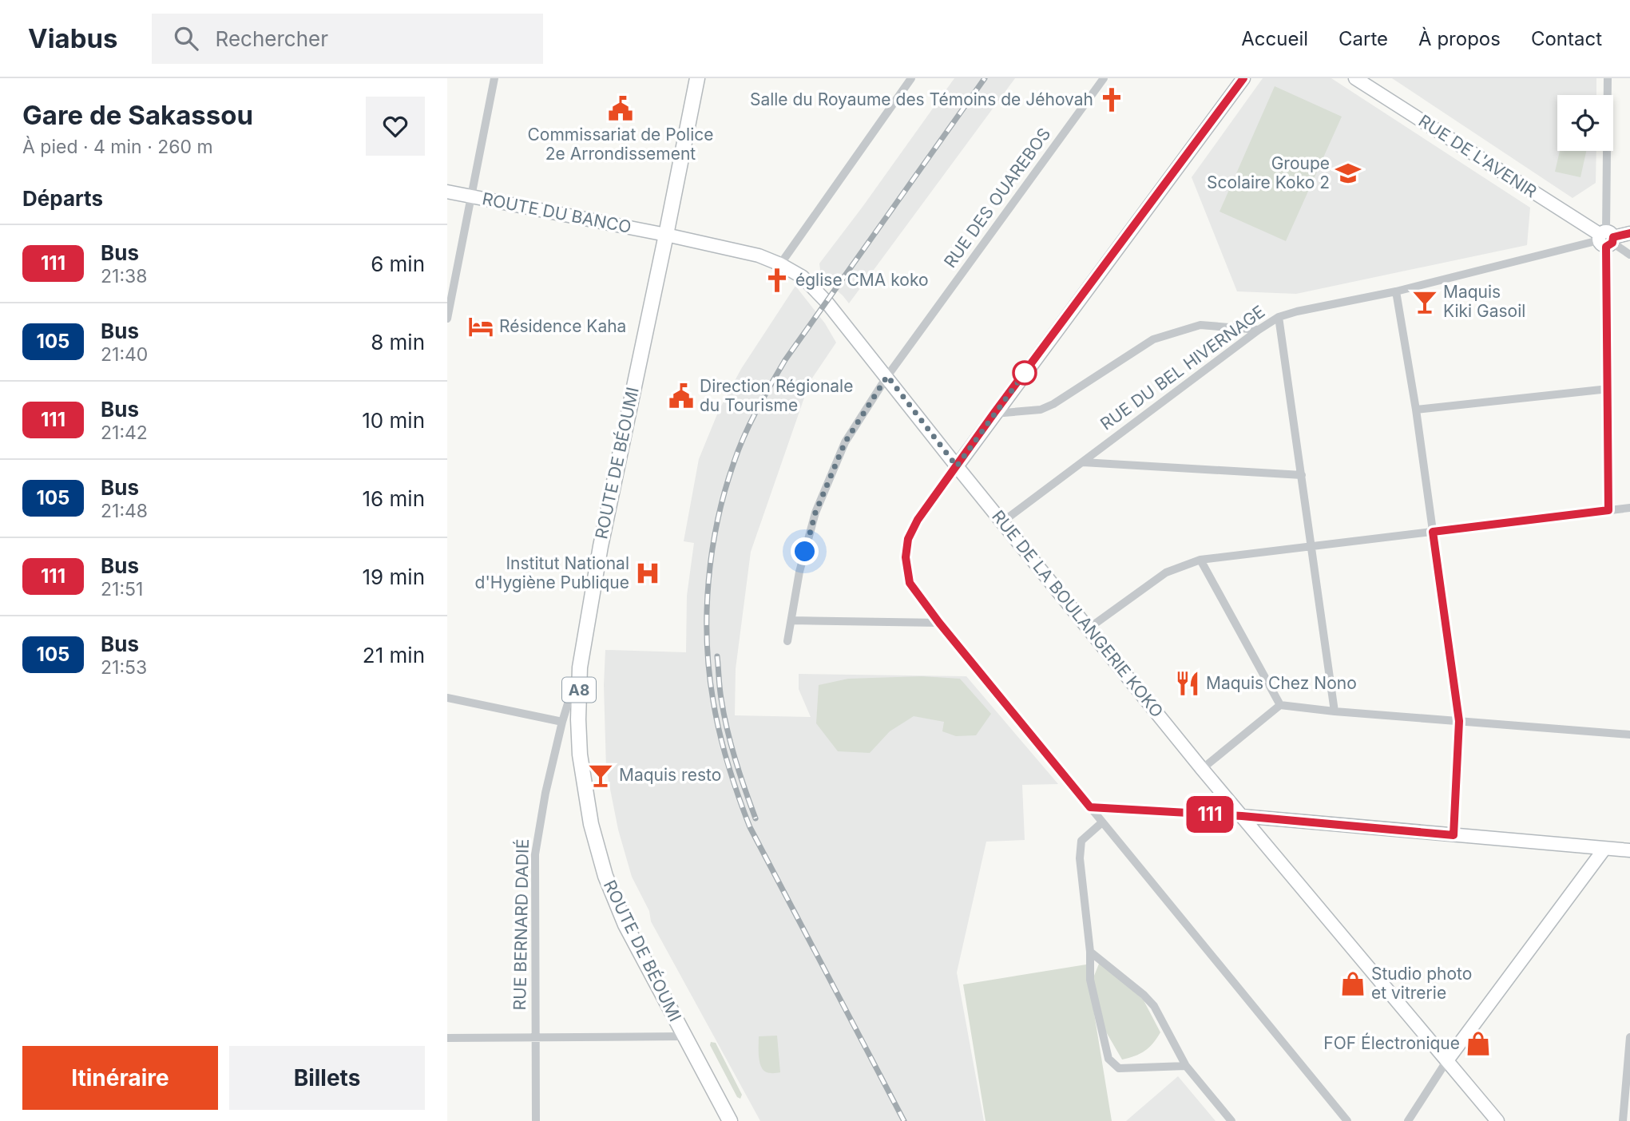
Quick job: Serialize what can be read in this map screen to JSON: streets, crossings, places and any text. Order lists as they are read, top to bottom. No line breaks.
{"streets":{"main road":["ROUTE DE BÉOUMI","A8"],"street":["RUE DE L'AVENIR","RUE DES OUAREBOS","ROUTE DU BANCO","RUE DU BEL HIVERNAGE","RUE DE LA BOULANGERIE KOKO","RUE BERNARD DADIÉ"]},"crossings":[["RUE DE L'AVENIR","RUE DU BEL HIVERNAGE"],["RUE DES OUAREBOS","RUE DE LA BOULANGERIE KOKO"],["ROUTE DU BANCO","ROUTE DE BÉOUMI"],["ROUTE DU BANCO","RUE DE LA BOULANGERIE KOKO"],["RUE DU BEL HIVERNAGE","RUE DE LA BOULANGERIE KOKO"],["ROUTE DE BÉOUMI","RUE DE LA BOULANGERIE KOKO"],["ROUTE DE BÉOUMI","RUE BERNARD DADIÉ"]],"places":{"church":["Salle du Royaume des Témoins de Jéhovah","église CMA koko"],"public building":["Commissariat de Police 2e Arrondissement","Direction Régionale du Tourisme"],"school or university":["Groupe Scolaire Koko 2"],"bar":["Maquis Kiki Gasoil","Maquis resto"],"hotel":["Résidence Kaha"],"hospital":["Institut National d'Hygiène Publique"],"restaurant":["Maquis Chez Nono"],"shop":["Studio photo et vitrerie","FOF Électronique"]},"lines":["bus line 111"],"page":{"header":"Viabus","search":"Rechercher","nav":["Accueil","Carte","À propos","Contact"],"heading":[["Gare de Sakassou","À pied · 4 min · 260 m"],"Départs"],"on_map":"111","list":[{"mark":"111","name":"Bus","note":"21:38","value":"6 min"},{"mark":"105","name":"Bus","note":"21:40","value":"8 min"},{"mark":"111","name":"Bus","note":"21:42","value":"10 min"},{"mark":"105","name":"Bus","note":"21:48","value":"16 min"},{"mark":"111","name":"Bus","note":"21:51","value":"19 min"},{"mark":"105","name":"Bus","note":"21:53","value":"21 min"}],"buttons":["Itinéraire","Billets"]}}
